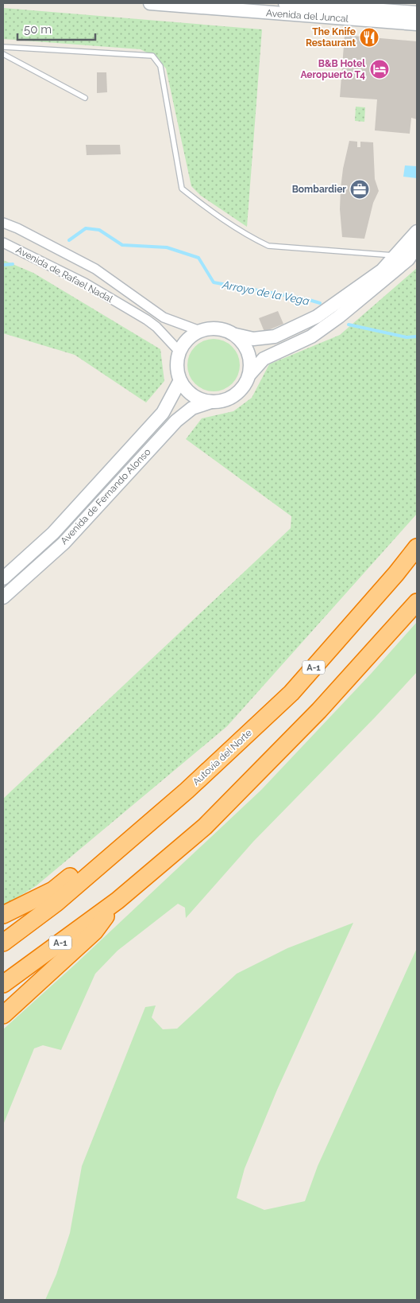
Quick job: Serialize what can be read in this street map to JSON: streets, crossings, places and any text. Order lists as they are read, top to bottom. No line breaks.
{"streets":{"highway":["A-1","Autovía del Norte"],"street":["Avenida del Juncal","Avenida de Rafael Nadal","Avenida de Fernando Alonso"]},"crossings":[["Avenida de Rafael Nadal","Avenida de Fernando Alonso"]],"water":["Arroyo de la Vega"],"places":{"restaurant":["The Knife Restaurant"],"hotel":["B&B Hotel Aeropuerto T4"],"office":["Bombardier"]},"scale_bar":"50 m"}
